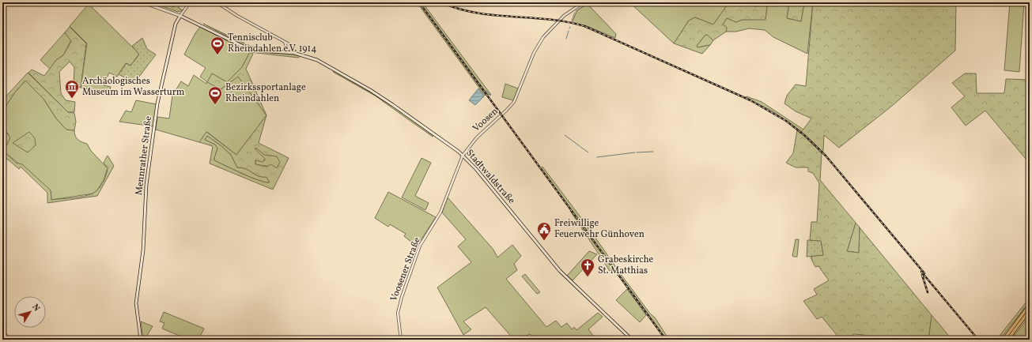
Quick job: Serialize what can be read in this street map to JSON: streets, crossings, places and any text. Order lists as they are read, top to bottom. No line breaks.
{"streets":{"main road":["Mennrather Straße","Stadtwaldstraße"],"street":["Voosen","Voosener Straße"]},"crossings":[["Voosen","Stadtwaldstraße"],["Voosen","Voosener Straße"],["Mennrather Straße","Stadtwaldstraße"],["Stadtwaldstraße","Voosener Straße"]],"places":{"sports":["Tennisclub Rheindahlen e.V. 1914","Bezirkssportanlage Rheindahlen"],"museum":["Archäologisches Museum im Wasserturm"],"public building":["Freiwillige Feuerwehr Günhoven"],"church":["Grabeskirche St. Matthias"]},"north":"top right"}
